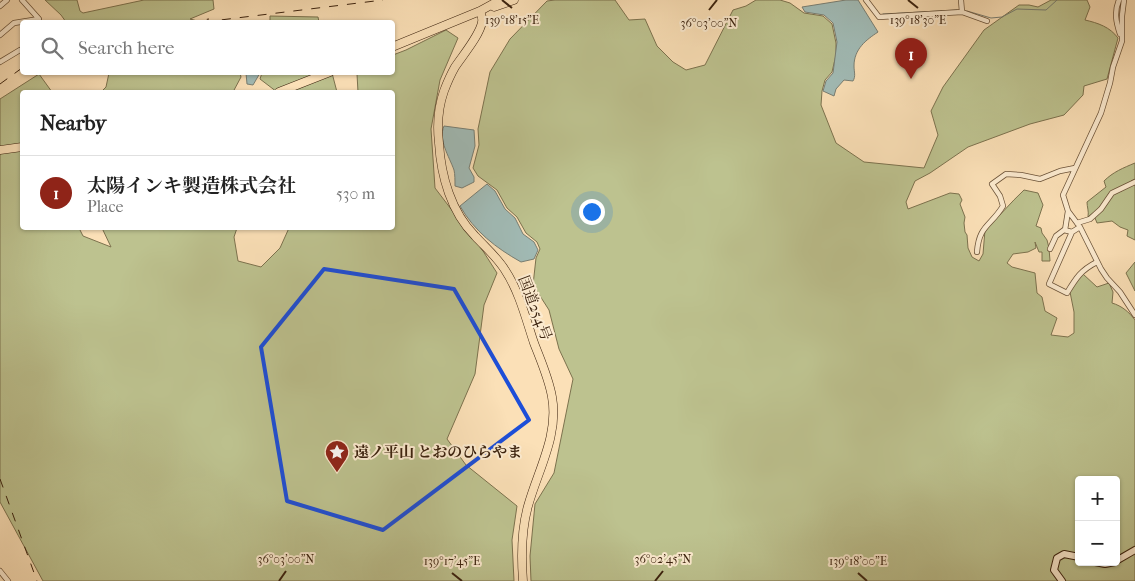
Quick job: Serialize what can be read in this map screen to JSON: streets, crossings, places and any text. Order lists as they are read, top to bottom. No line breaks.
{"streets":{"highway":["国道254号"]},"places":{"place":["遠ノ平山 とおのひらやま"]},"page":{"search":"Search here","pins":"1","heading":"Nearby","list":[{"mark":"1","name":"太陽インキ製造株式会社","note":"Place","value":"530 m"}],"map_buttons":["+","−"]},"coordinates":["139°18'15\"E","139°18'30\"E","36°03'00\"N","36°02'45\"N","139°17'45\"E","139°18'00\"E"]}
